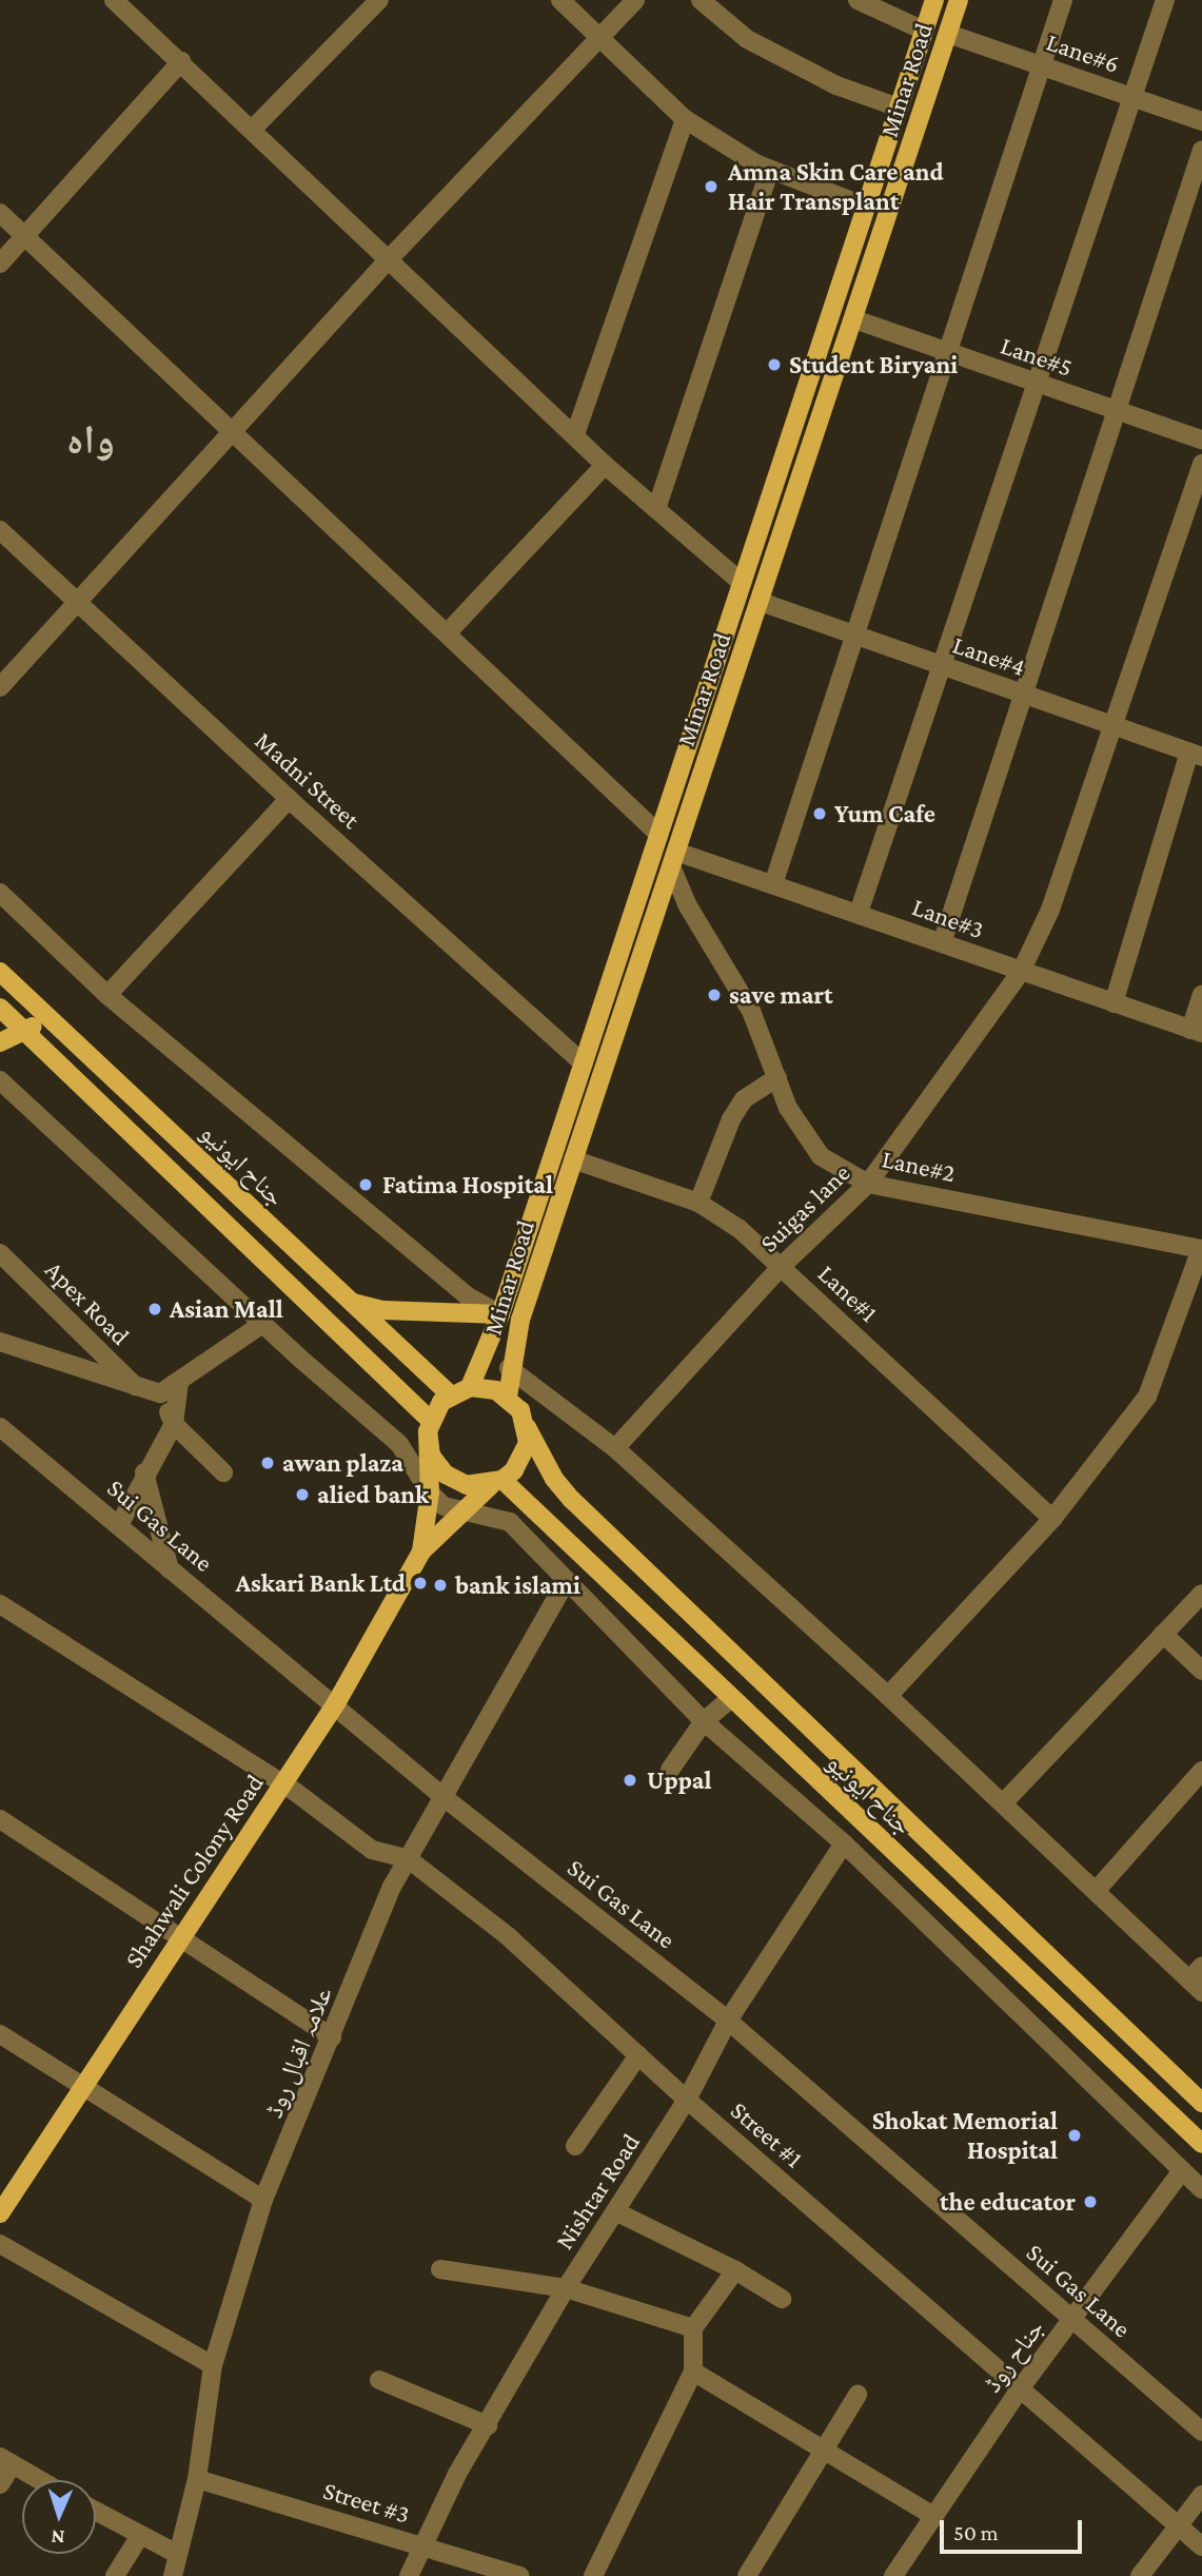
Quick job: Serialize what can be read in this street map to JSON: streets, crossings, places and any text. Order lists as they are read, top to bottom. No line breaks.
{"streets":{"main road":["Minar Road","جناح ایونیو","Shahwali Colony Road"],"street":["Lane#6","Lane#5","Lane#4","Madni Street","Lane#3","Lane#2","Suigas lane","Lane#1","Apex Road","Sui Gas Lane","علامہ اقبال روڈ","Street #1","Nishtar Road","جناح روڈ","Street #3"]},"crossings":[["Lane#6","Minar Road"],["Minar Road","Lane#5"],["Minar Road","Lane#4"],["Minar Road","Madni Street"],["Minar Road","Lane#3"],["Minar Road","جناح ایونیو"],["Minar Road","Lane#2"],["Minar Road","Lane#1"],["Minar Road","Shahwali Colony Road"],["Lane#4","Suigas lane"],["Lane#3","Lane#2"],["Lane#3","Suigas lane"],["جناح ایونیو","Shahwali Colony Road"],["Lane#2","Suigas lane"],["Suigas lane","Lane#1"],["Sui Gas Lane","Shahwali Colony Road"],["Sui Gas Lane","علامہ اقبال روڈ"],["Sui Gas Lane","Nishtar Road"],["Sui Gas Lane","جناح روڈ"],["Shahwali Colony Road","Street #1"],["علامہ اقبال روڈ","Street #1"],["علامہ اقبال روڈ","Street #3"],["Street #1","Nishtar Road"],["Street #1","جناح روڈ"],["Nishtar Road","Street #3"]],"districts":["واہ"],"places":["Amna Skin Care and Hair Transplant","Student Biryani","Yum Cafe","save mart","Fatima Hospital","Asian Mall","awan plaza","alied bank","Askari Bank Ltd","bank islami","Uppal","Shokat Memorial Hospital","the educator"],"scale_bar":"50 m","north":"bottom"}
